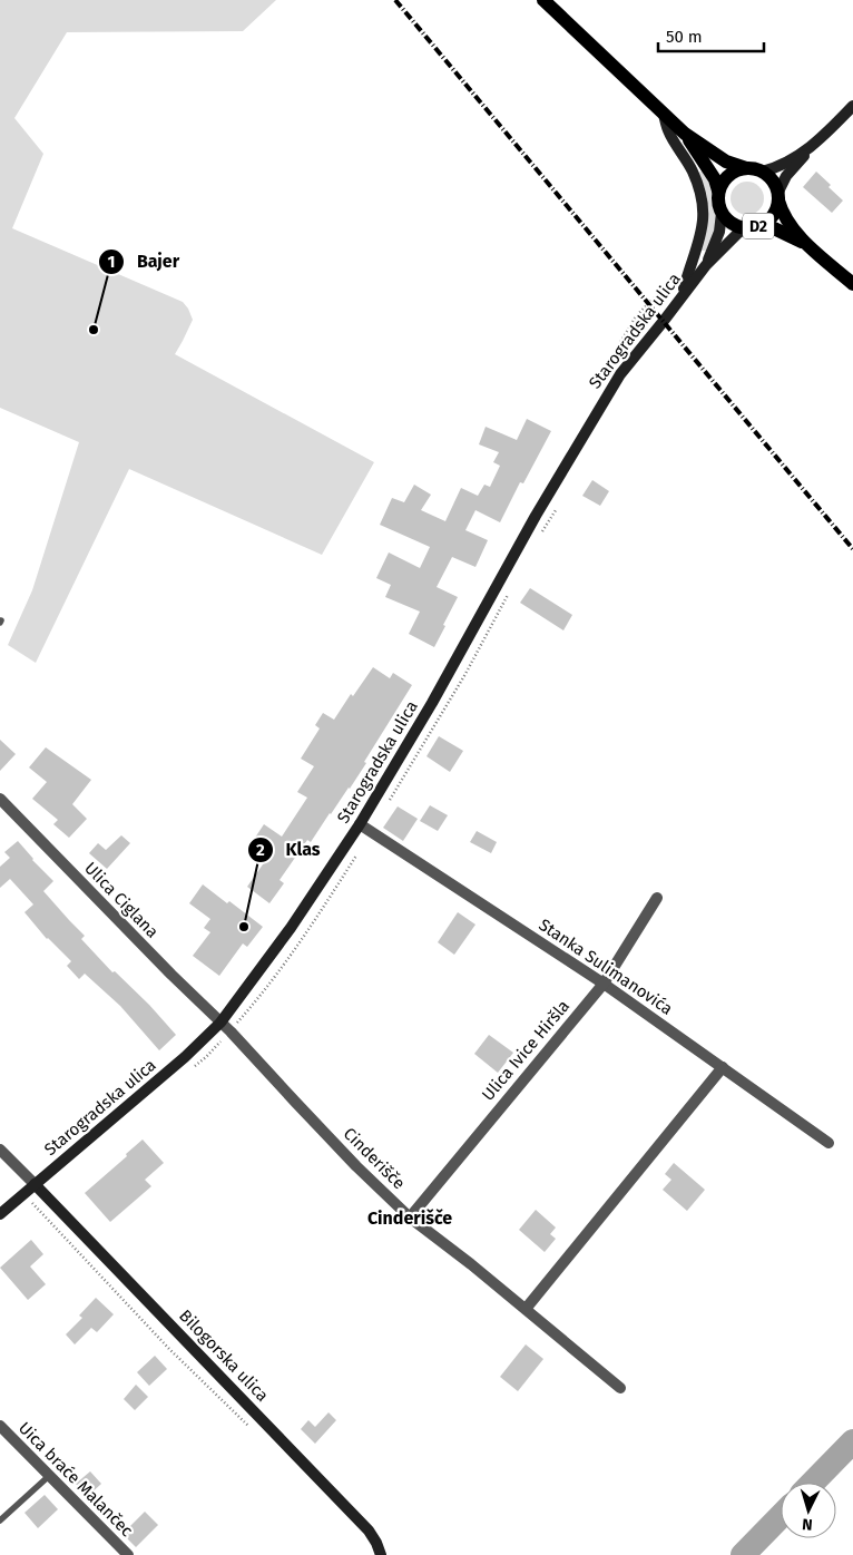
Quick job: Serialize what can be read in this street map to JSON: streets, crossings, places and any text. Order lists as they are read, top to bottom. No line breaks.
{"streets":{"main road":["D2","Starogradska ulica","Bilogorska ulica"],"street":["Ulica Ciglana","Stanka Sulimanovića","Ulica Ivice Hiršla","Cinderišče","Uica braće Malančec"]},"crossings":[["D2","Starogradska ulica"],["Starogradska ulica","Ulica Ciglana"],["Starogradska ulica","Stanka Sulimanovića"],["Starogradska ulica","Cinderišče"],["Starogradska ulica","Bilogorska ulica"],["Ulica Ciglana","Cinderišče"],["Stanka Sulimanovića","Ulica Ivice Hiršla"],["Ulica Ivice Hiršla","Cinderišče"]],"districts":["Cinderišče"],"places":["Bajer","Klas"],"scale_bar":"50 m","north":"bottom"}
